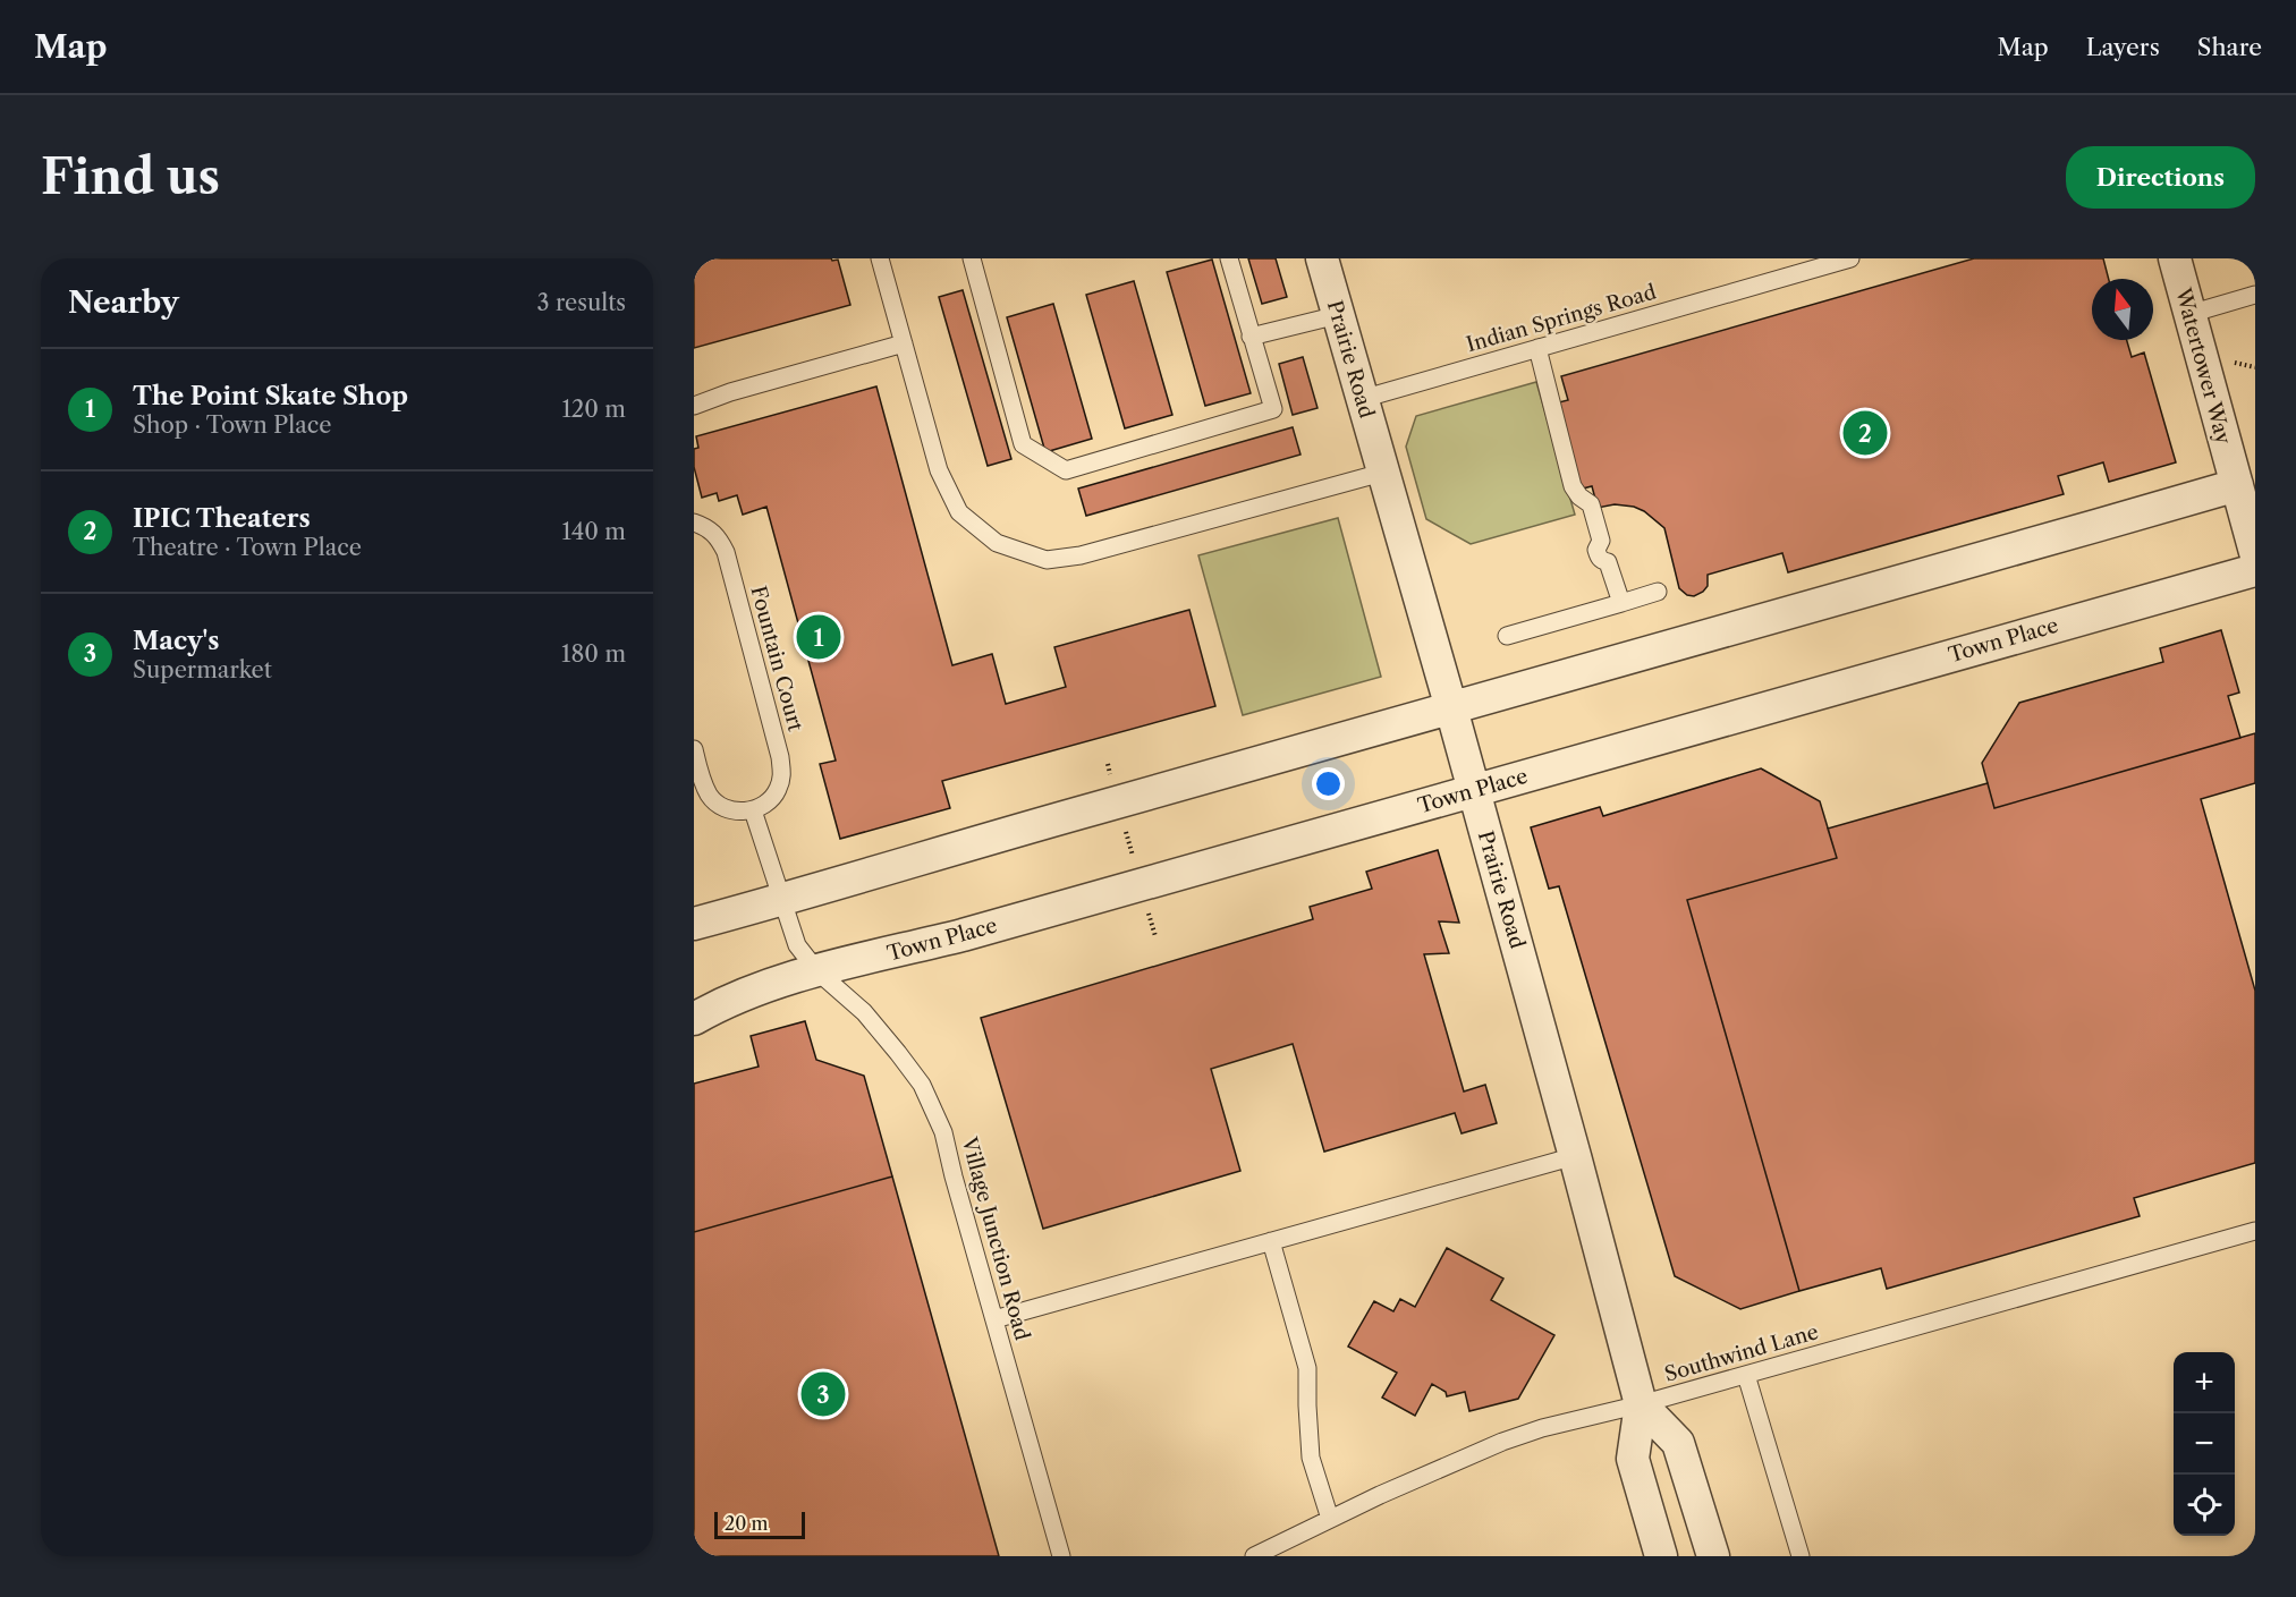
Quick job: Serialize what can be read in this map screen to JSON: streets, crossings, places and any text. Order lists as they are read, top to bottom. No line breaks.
{"streets":{"street":["Prairie Road","Watertower Way","Town Place"],"lane":["Indian Springs Road","Fountain Court","Village Junction Road","Southwind Lane"]},"crossings":[["Indian Springs Road","Prairie Road"],["Prairie Road","Town Place"],["Prairie Road","Southwind Lane"],["Town Place","Village Junction Road"]],"scale_bar":"20 m","north":"top","page":{"header":"Map","nav":["Map","Layers","Share"],"buttons":"Directions","title":"Find us","heading":["Nearby","3 results"],"list":[{"mark":"1","name":"The Point Skate Shop","note":"Shop · Town Place","value":"120 m"},{"mark":"2","name":"IPIC Theaters","note":"Theatre · Town Place","value":"140 m"},{"mark":"3","name":"Macy's","note":"Supermarket","value":"180 m"}],"pins":["2","1","3"],"map_buttons":["+","−"],"scale":"20 m"}}
